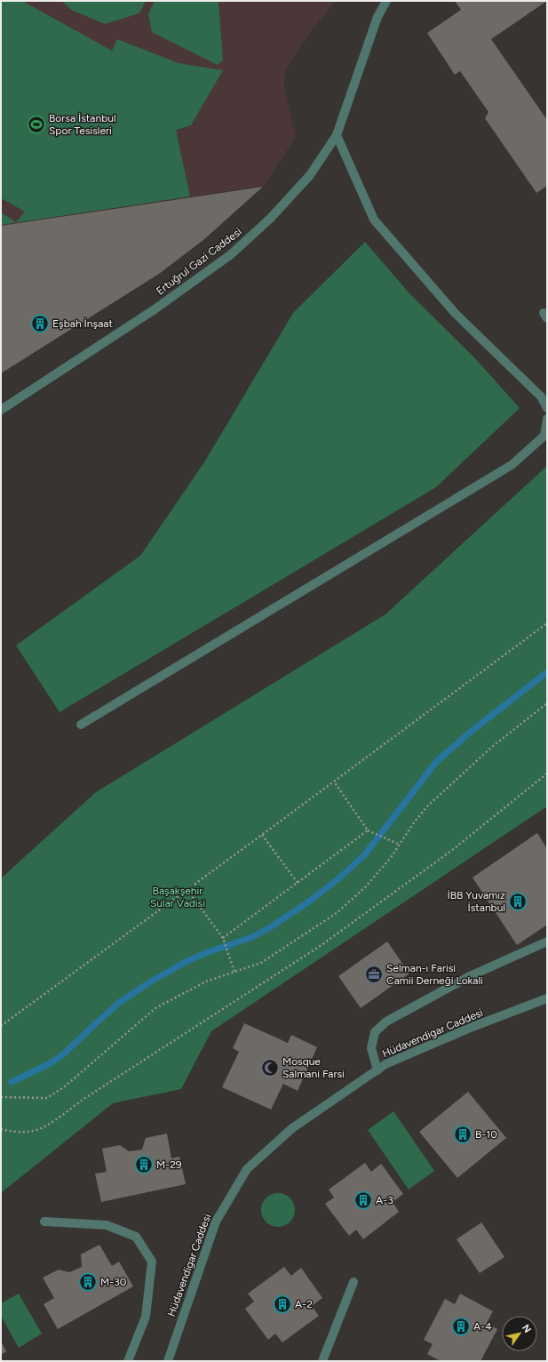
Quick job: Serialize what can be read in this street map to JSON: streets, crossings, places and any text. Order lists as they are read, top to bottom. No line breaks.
{"streets":{"street":["Ertuğrul Gazi Caddesi","Hüdavendigar Caddesi"]},"parks":["Başakşehir Sular Vadisi"],"places":{"sports":["Borsa İstanbul Spor Tesisleri"],"building":["Eşbah İnşaat","İBB Yuvamız İstanbul","B-10","M-29","A-3","M-30","A-2","A-4"],"office":["Selman-ı Farisi Camii Derneği Lokali"],"mosque":["Mosque Salmani Farsi"]},"north":"top right"}
